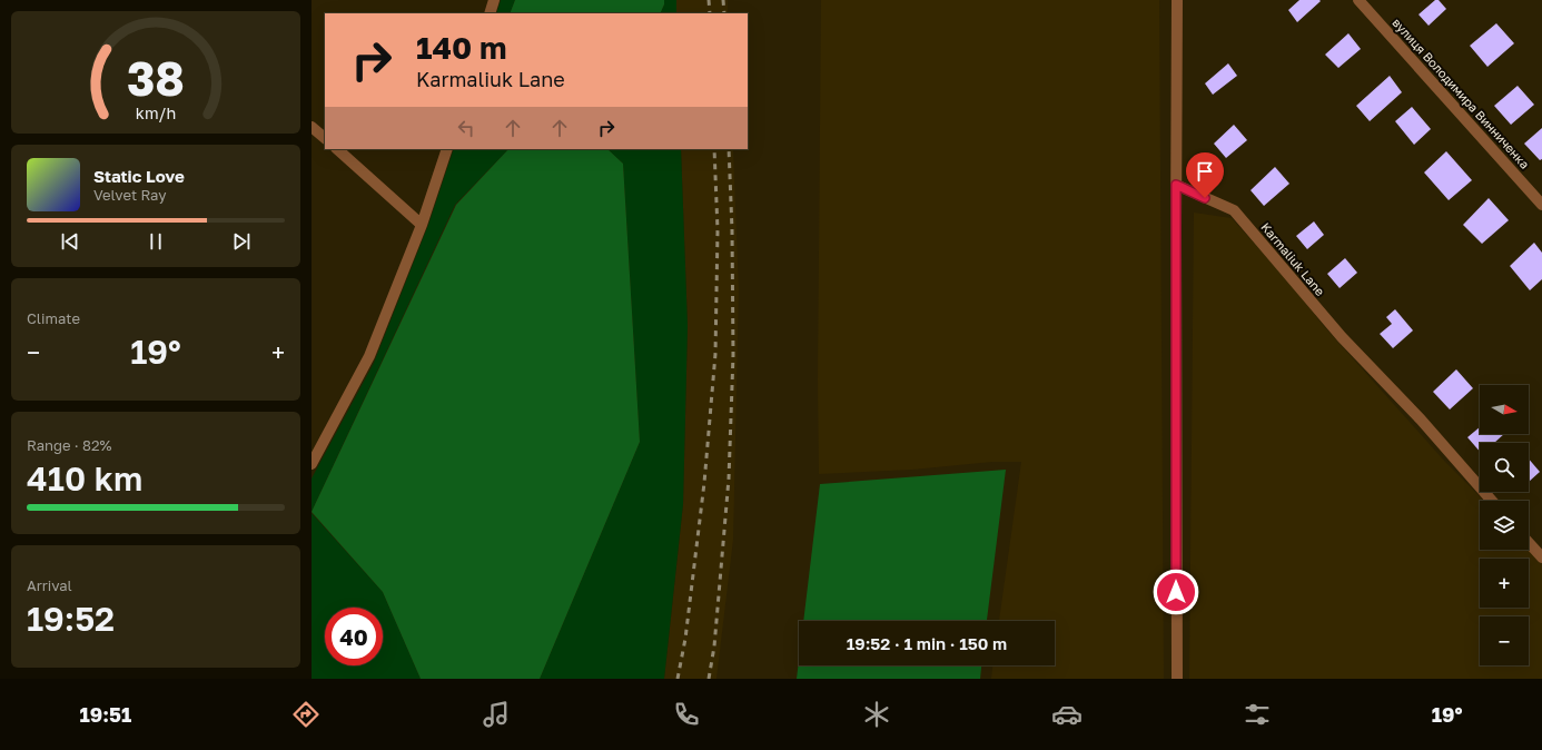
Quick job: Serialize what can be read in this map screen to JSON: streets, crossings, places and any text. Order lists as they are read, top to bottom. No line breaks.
{"streets":{"street":["вулиця Володимира Винниченка","Karmaliuk Lane"]},"north":"right","page":{"turn":["140 m","Karmaliuk Lane"],"song":["Static Love","Velvet Ray"],"tile":["Climate",["Range · 82%","410 km"],["Arrival","19:52"]],"heat":["−","19°","+"],"map_buttons":["+","−"],"limit":"40","trip":"19:52 · 1 min · 150 m","tabs":["19:51","19°"],"gauge":["38","km/h"]}}
